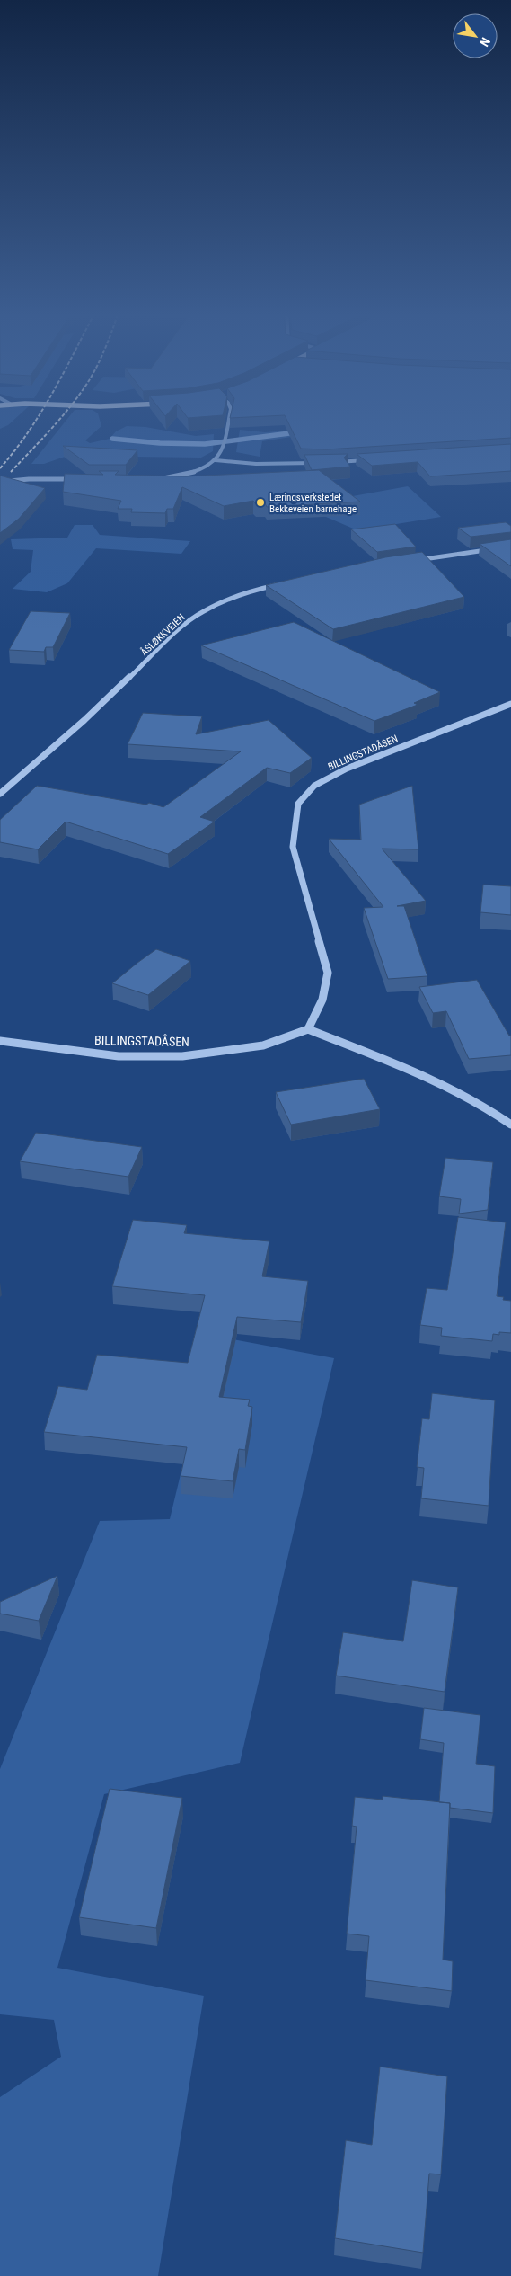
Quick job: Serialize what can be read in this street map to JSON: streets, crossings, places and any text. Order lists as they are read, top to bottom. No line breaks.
{"streets":{"street":["ÅSLØKKVEIEN","BILLINGSTADÅSEN"]},"places":["Læringsverkstedet Bekkeveien barnehage"],"north":"bottom right"}
